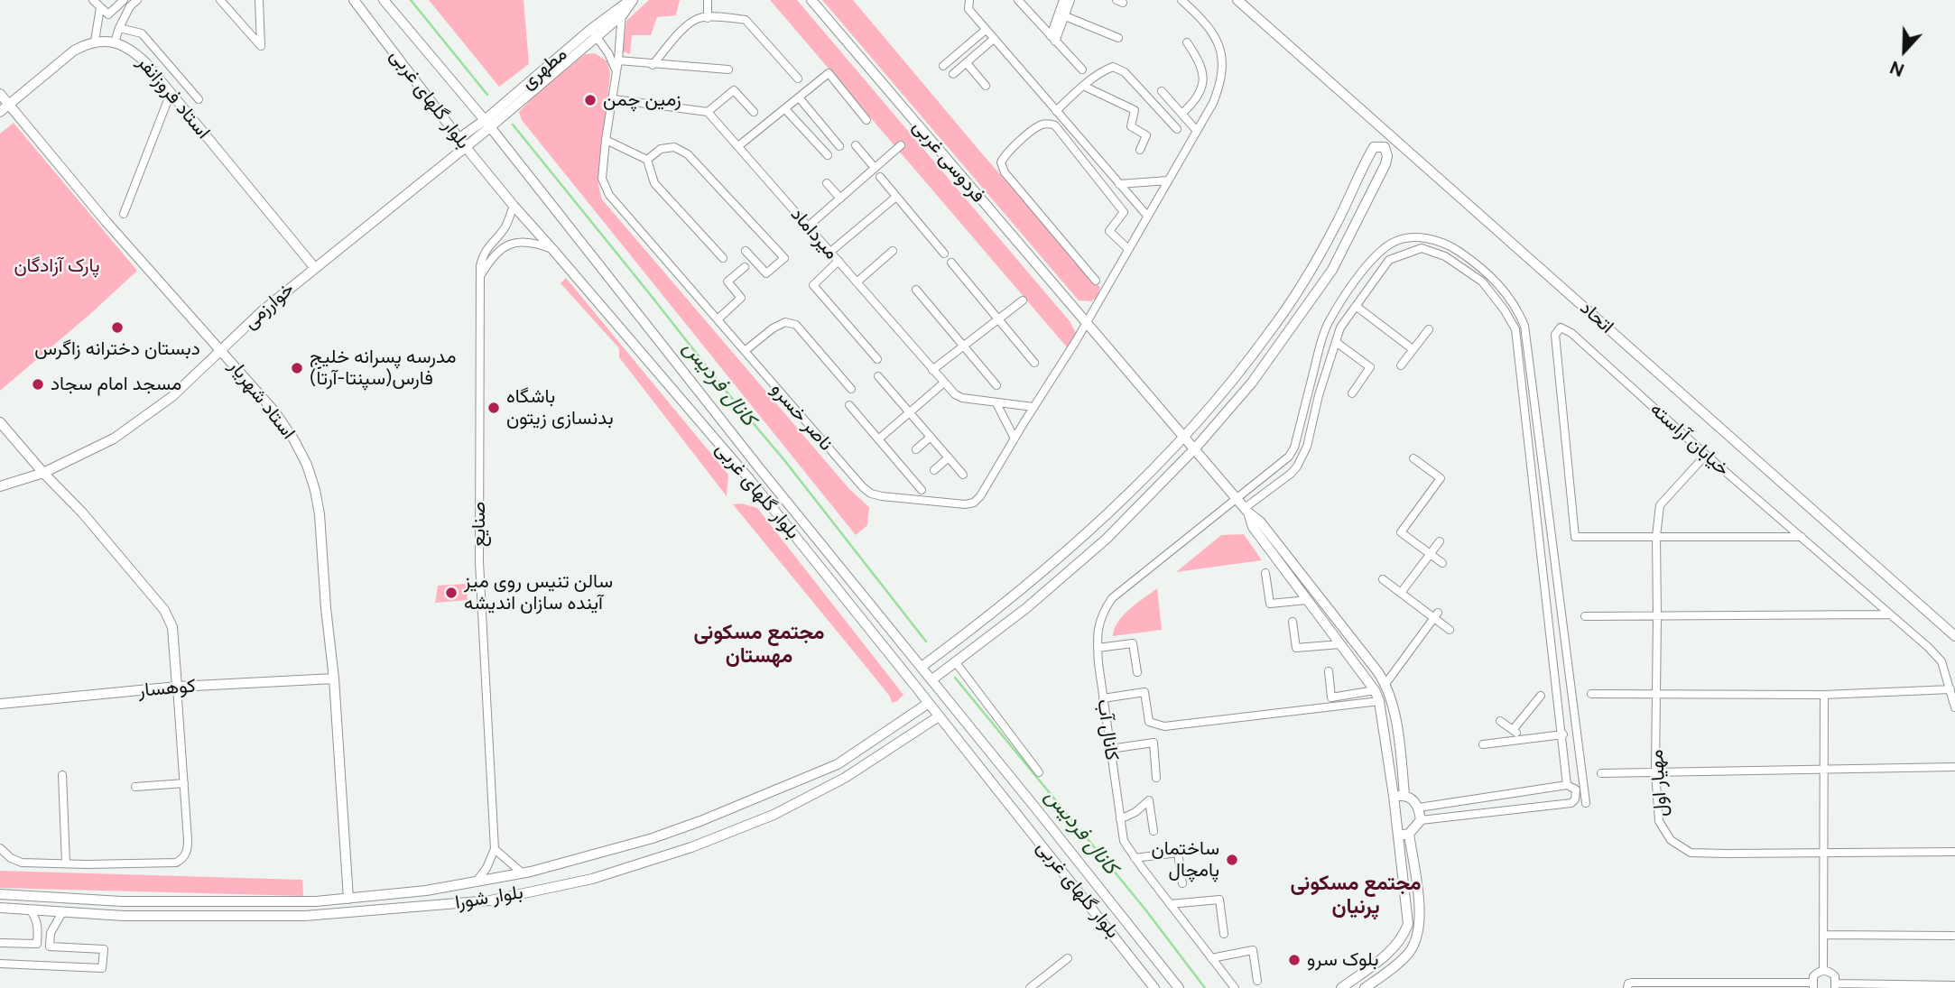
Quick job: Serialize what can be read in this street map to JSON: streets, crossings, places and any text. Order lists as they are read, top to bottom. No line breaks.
{"streets":{"main road":["مطهری","استاد فروزانفر","بلوار گلهای غربی","فردوسی غربی","خوارزمی","اتحاد","استاد شهریار","کوهسار","بلوار شورا"],"street":["میرداماد","ناصر خسرو","خیابان آراسته","صنایع","کانال آب","مهیار اول"]},"crossings":[["مطهری","بلوار گلهای غربی"],["مطهری","خوارزمی"],["مطهری","ناصر خسرو"],["استاد فروزانفر","خوارزمی"],["بلوار گلهای غربی","خوارزمی"],["بلوار گلهای غربی","صنایع"],["بلوار گلهای غربی","بلوار شورا"],["فردوسی غربی","ناصر خسرو"],["فردوسی غربی","کانال آب"],["میرداماد","ناصر خسرو"],["خوارزمی","استاد شهریار"],["استاد شهریار","کوهسار"],["استاد شهریار","بلوار شورا"],["خیابان آراسته","مهیار اول"]],"districts":["مجتمع مسکونی مهستان","مجتمع مسکونی پرنیان"],"water":["کانال فردیس"],"parks":["پارک آزادگان"],"places":["زمین چمن","دبستان دخترانه زاگرس","مدرسه پسرانه خلیج فارس(سپنتا-آرتا)","مسجد امام سجاد","باشگاه بدنسازی زیتون","سالن تنیس روی میز آینده سازان اندیشه","ساختمان پامچال","بلوک سرو"],"north":"bottom"}
